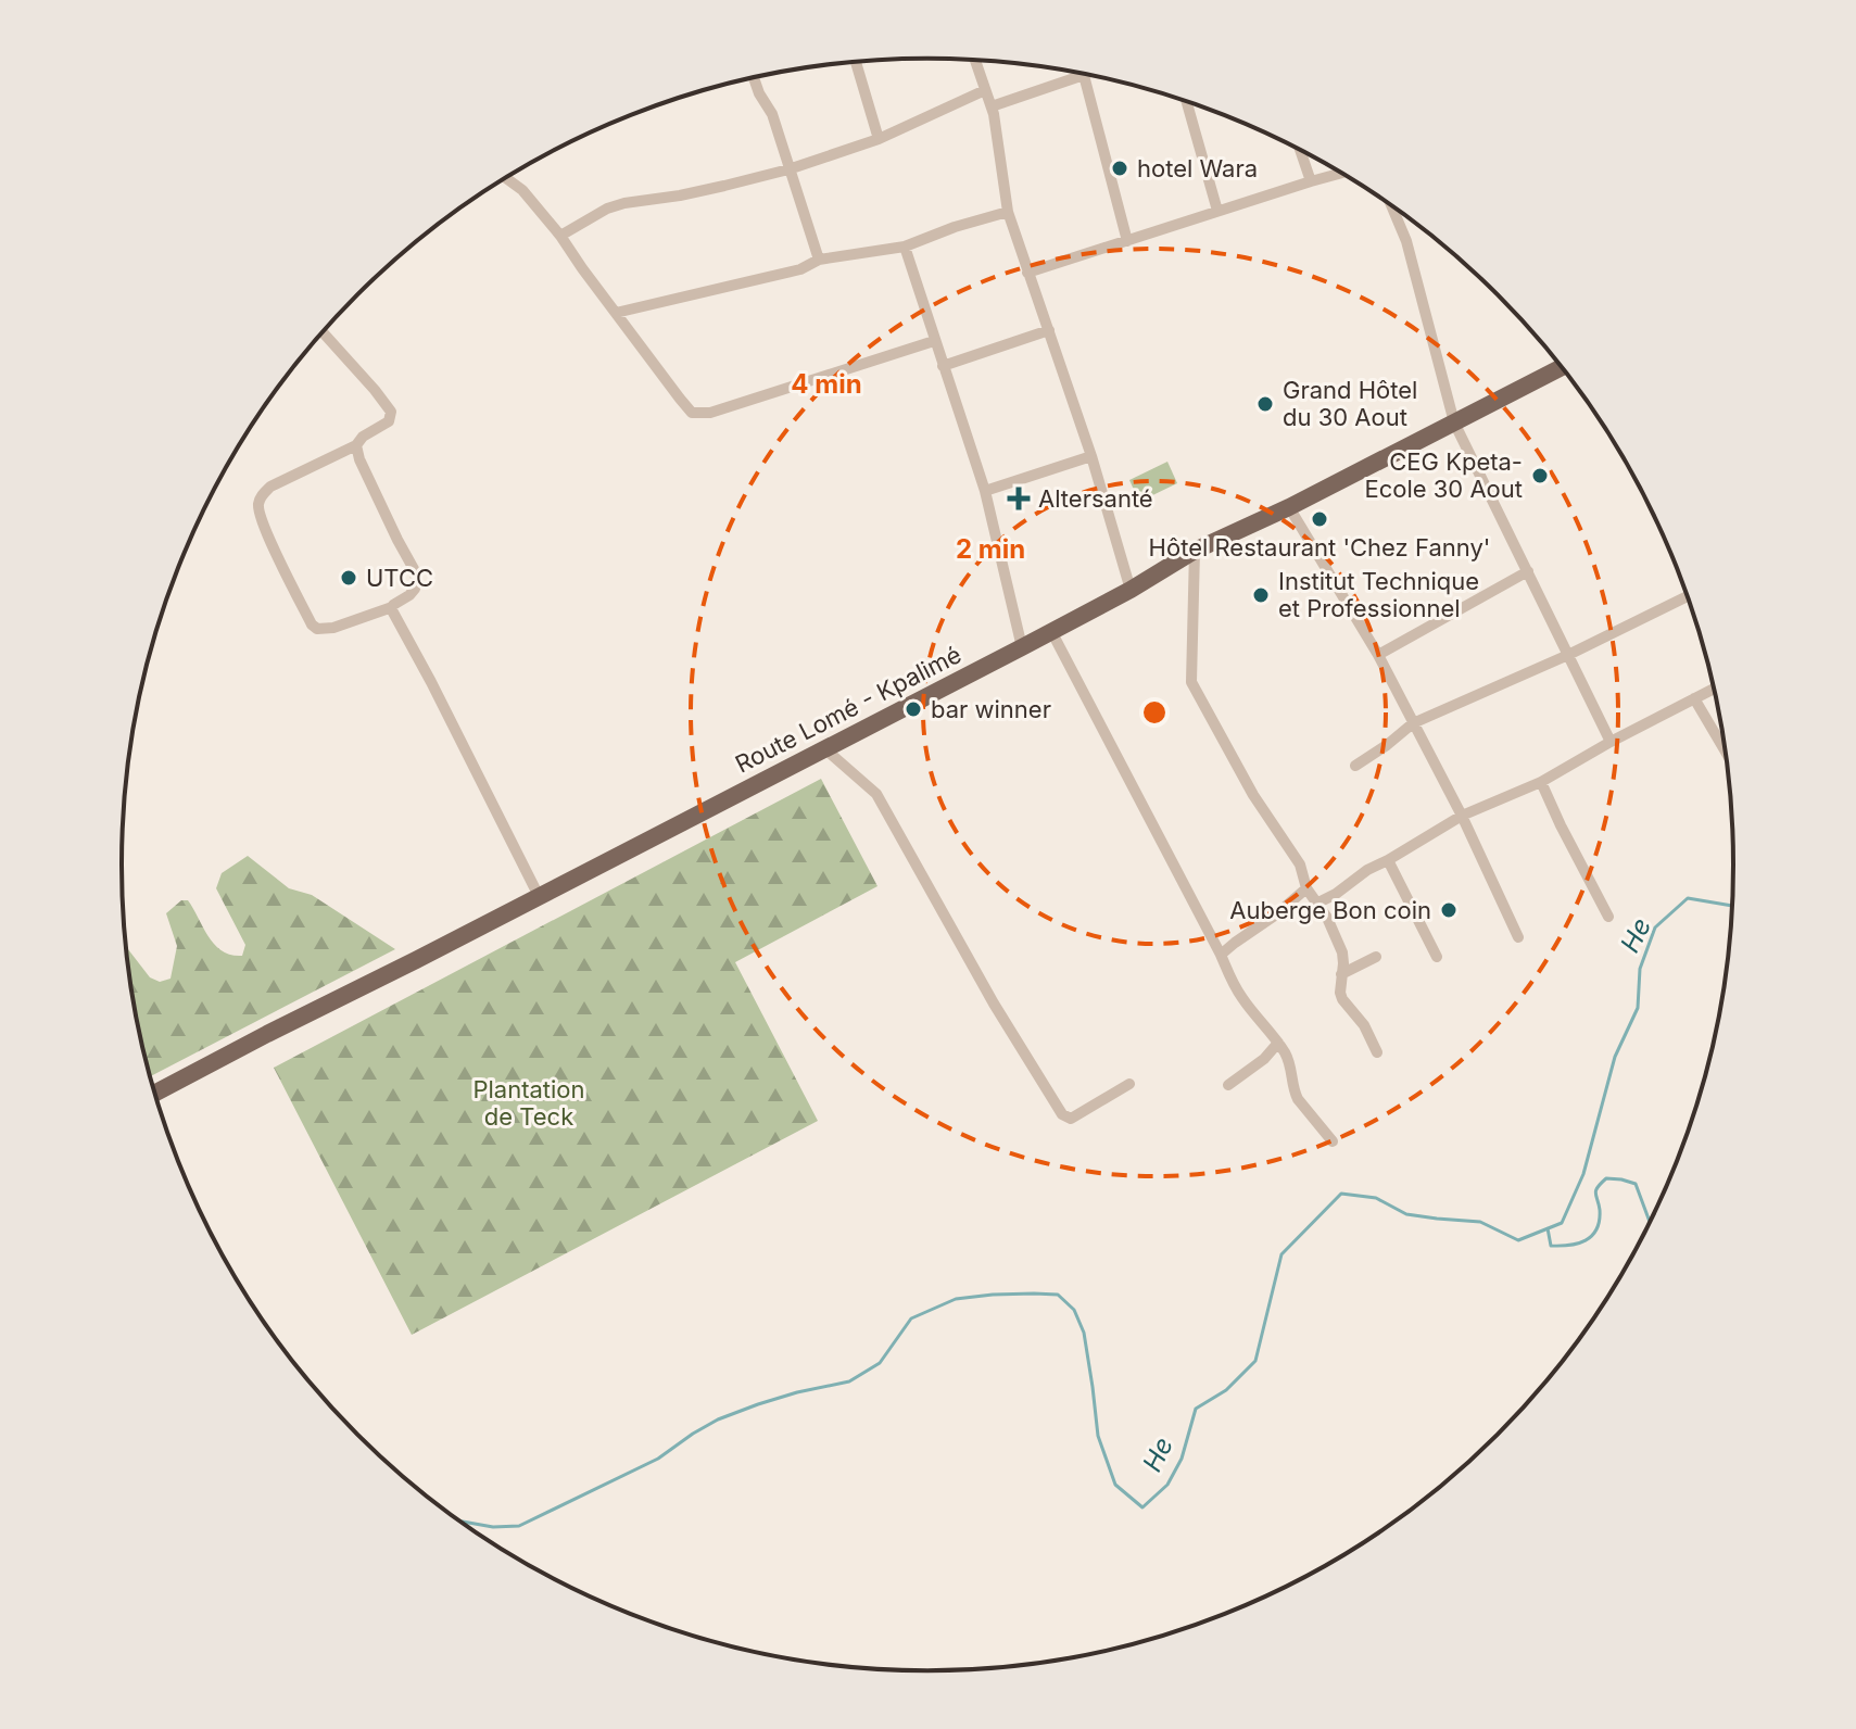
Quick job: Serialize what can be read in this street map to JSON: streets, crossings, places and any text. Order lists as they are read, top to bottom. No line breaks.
{"streets":{"main road":["Route Lomé - Kpalimé"]},"water":["He"],"parks":["Plantation de Teck"],"places":{"other":["hotel Wara","Grand Hôtel du 30 Aout","CEG Kpeta- Ecole 30 Aout","Hôtel Restaurant 'Chez Fanny'","UTCC","Institut Technique et Professionnel","bar winner","Auberge Bon coin"],"health":["Altersanté"]},"rings":["4 min","2 min"]}
